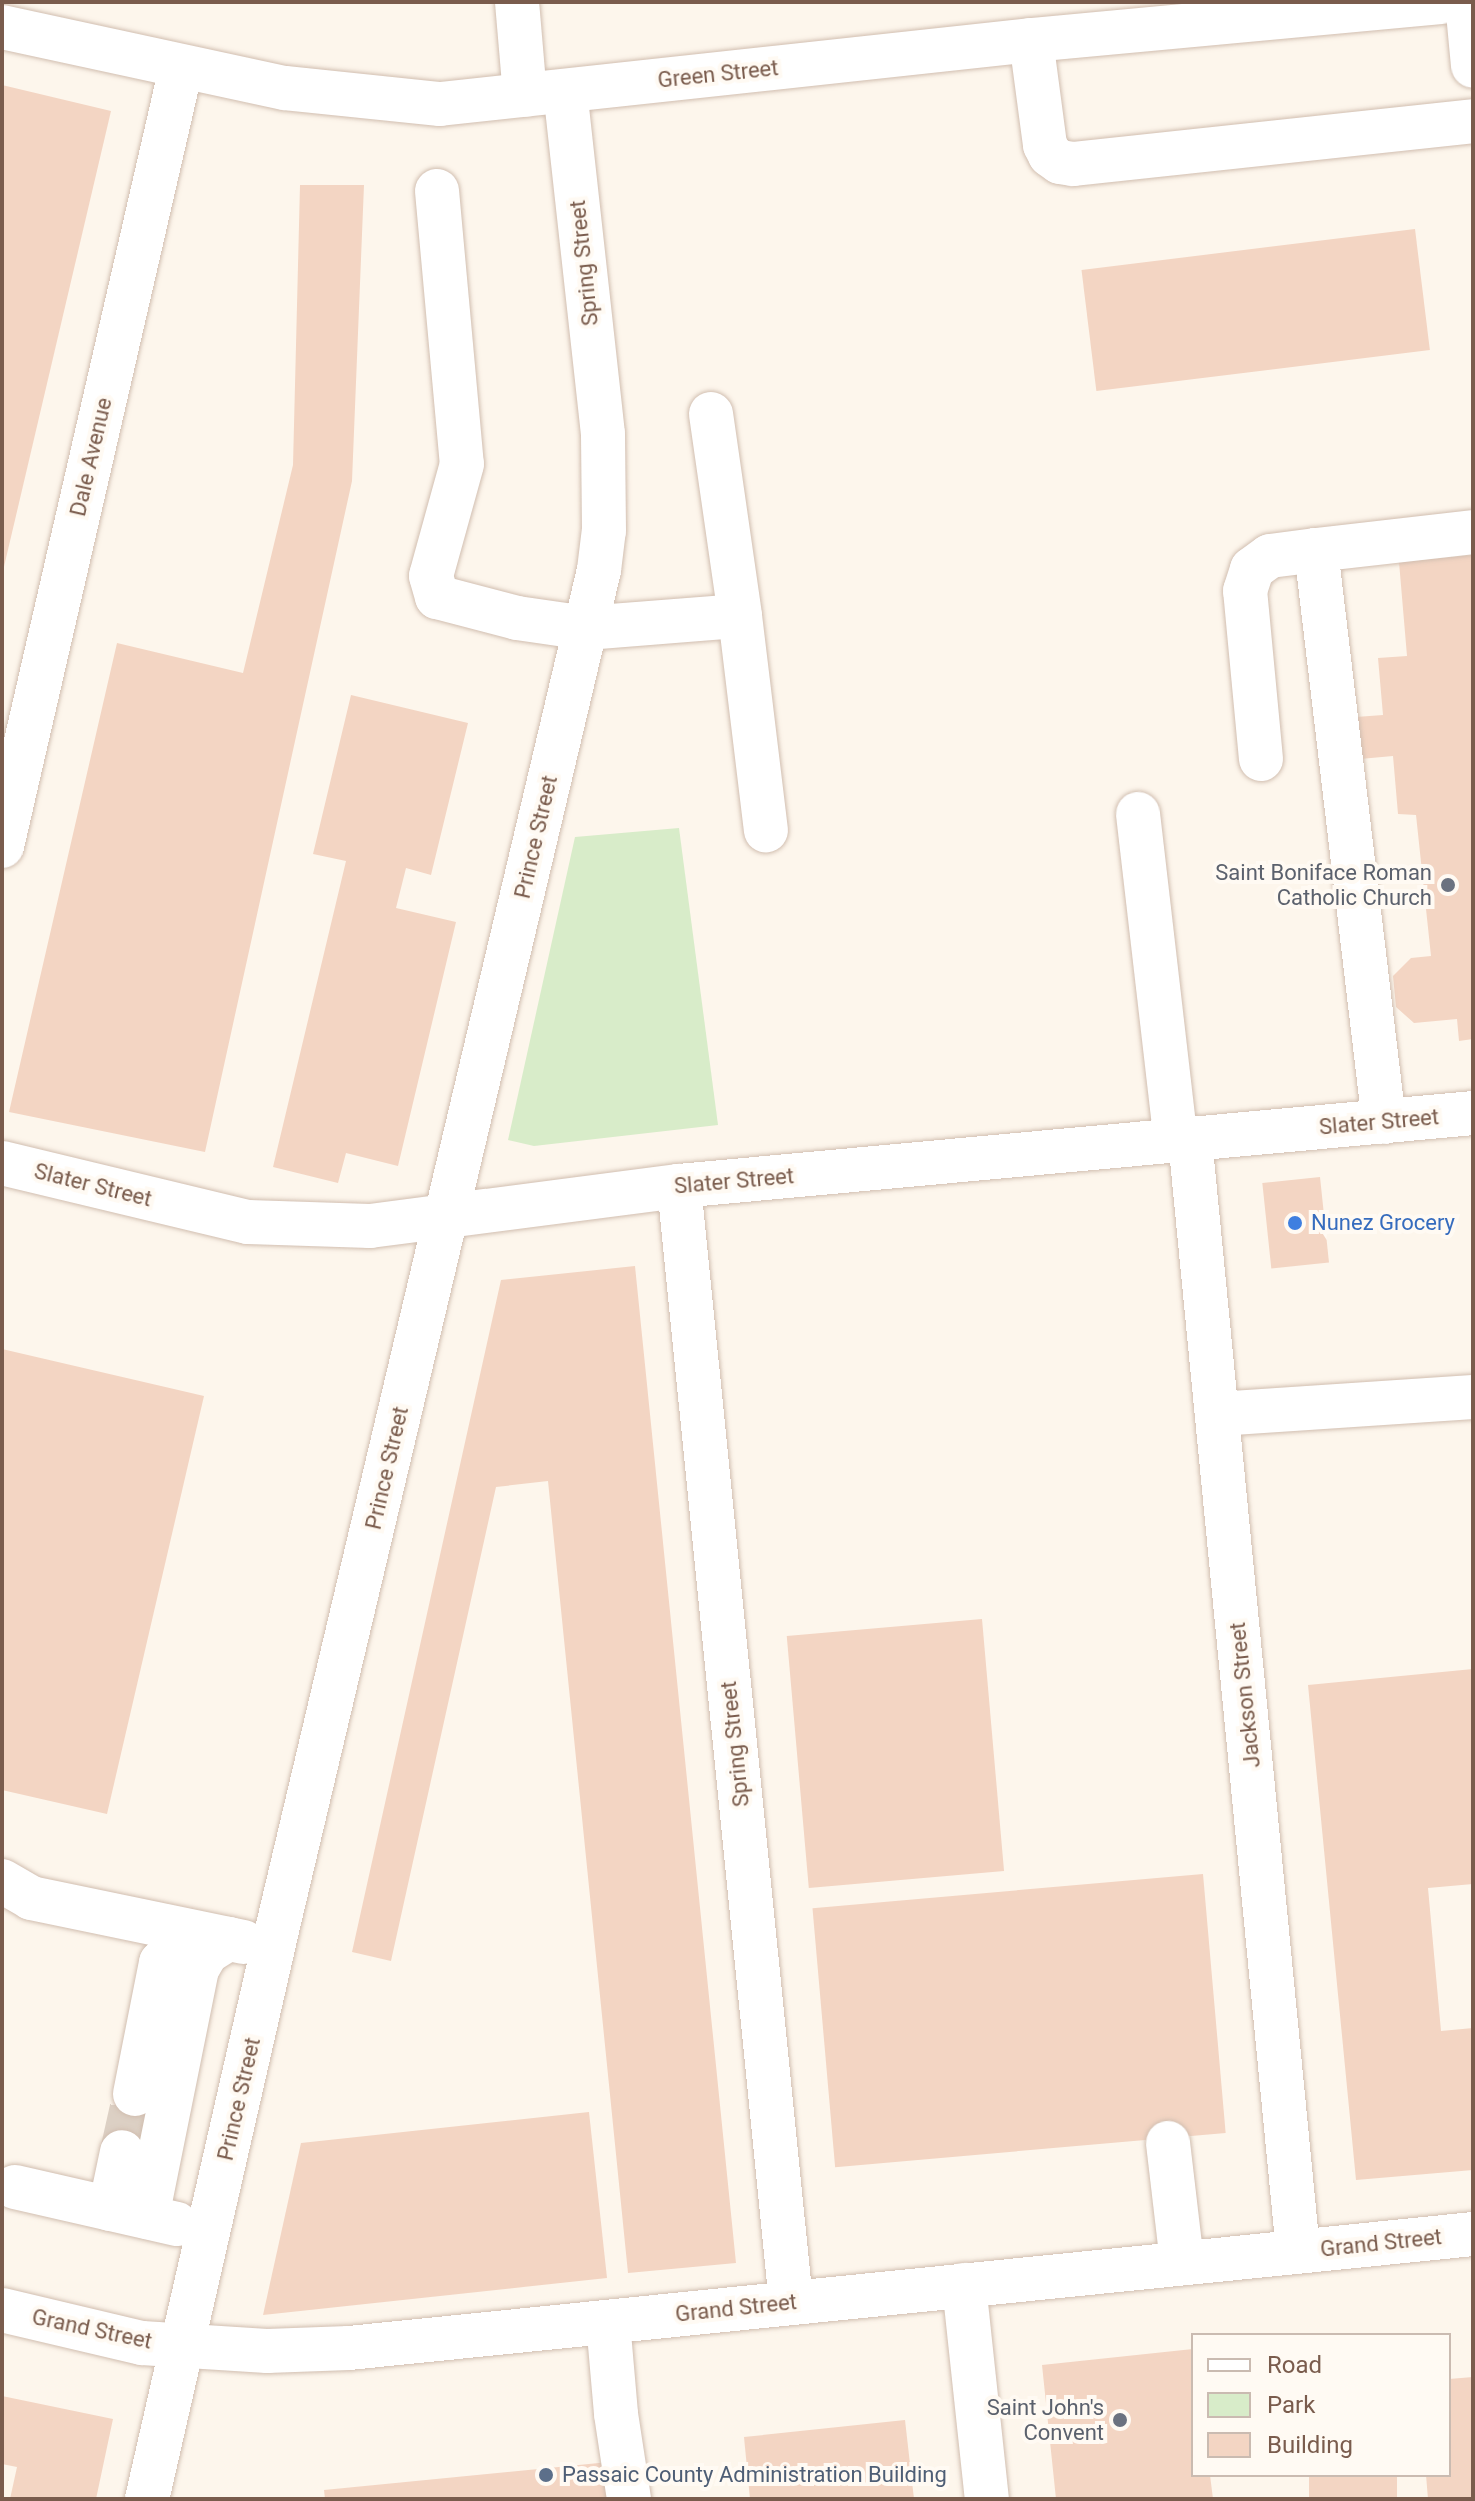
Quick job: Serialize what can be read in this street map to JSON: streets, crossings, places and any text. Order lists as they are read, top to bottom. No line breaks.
{"streets":{"street":["Green Street","Spring Street","Dale Avenue","Prince Street","Slater Street","Jackson Street","Grand Street"]},"crossings":[["Green Street","Spring Street"],["Green Street","Dale Avenue"],["Spring Street","Prince Street"],["Spring Street","Slater Street"],["Spring Street","Grand Street"],["Prince Street","Slater Street"],["Prince Street","Grand Street"],["Slater Street","Jackson Street"],["Jackson Street","Grand Street"]],"places":["Saint Boniface Roman Catholic Church","Nunez Grocery","Saint John's Convent","Passaic County Administration Building"],"legend":["Road","Park","Building"]}
